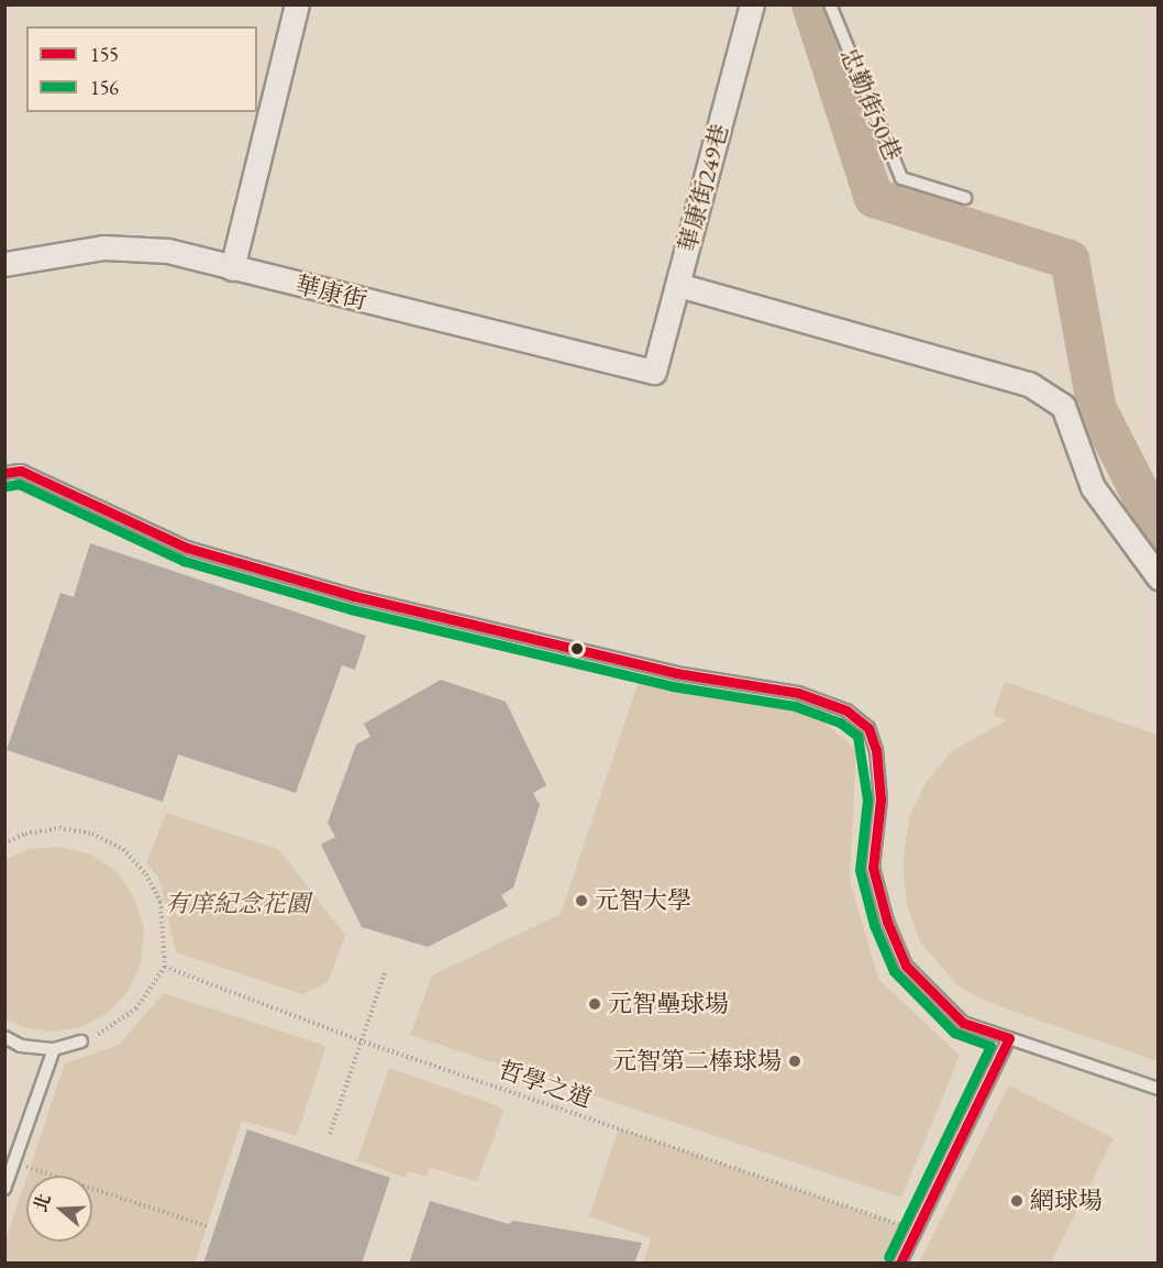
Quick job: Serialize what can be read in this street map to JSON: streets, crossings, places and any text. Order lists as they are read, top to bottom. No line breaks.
{"streets":{"street":["華康街249巷","華康街"],"lane":["忠勤街50巷"],"path":["哲學之道"]},"crossings":[["華康街249巷","華康街"]],"parks":["有庠紀念花園"],"places":["元智大學","元智壘球場","元智第二棒球場","網球場"],"lines":["transit line 155","transit line 156"],"legend":["155","156"],"north":"left"}
